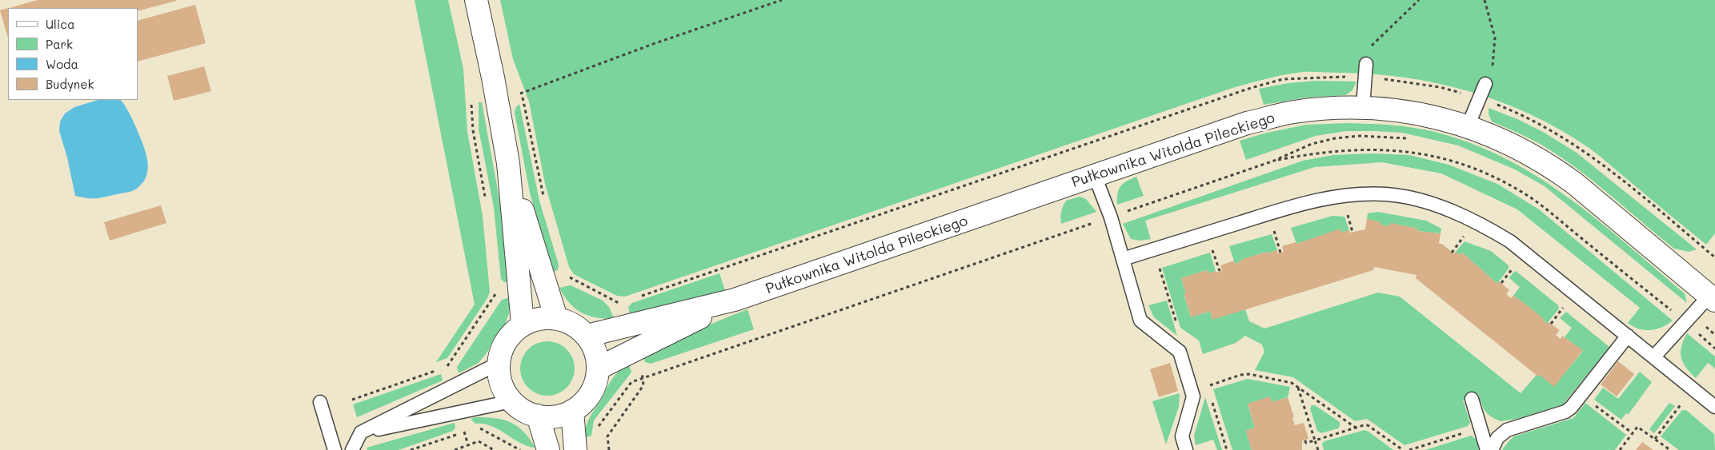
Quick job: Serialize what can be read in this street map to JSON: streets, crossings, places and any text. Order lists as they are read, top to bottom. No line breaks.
{"streets":{"street":["Pułkownika Witolda Pileckiego"]},"legend":["Ulica","Park","Woda","Budynek"]}
